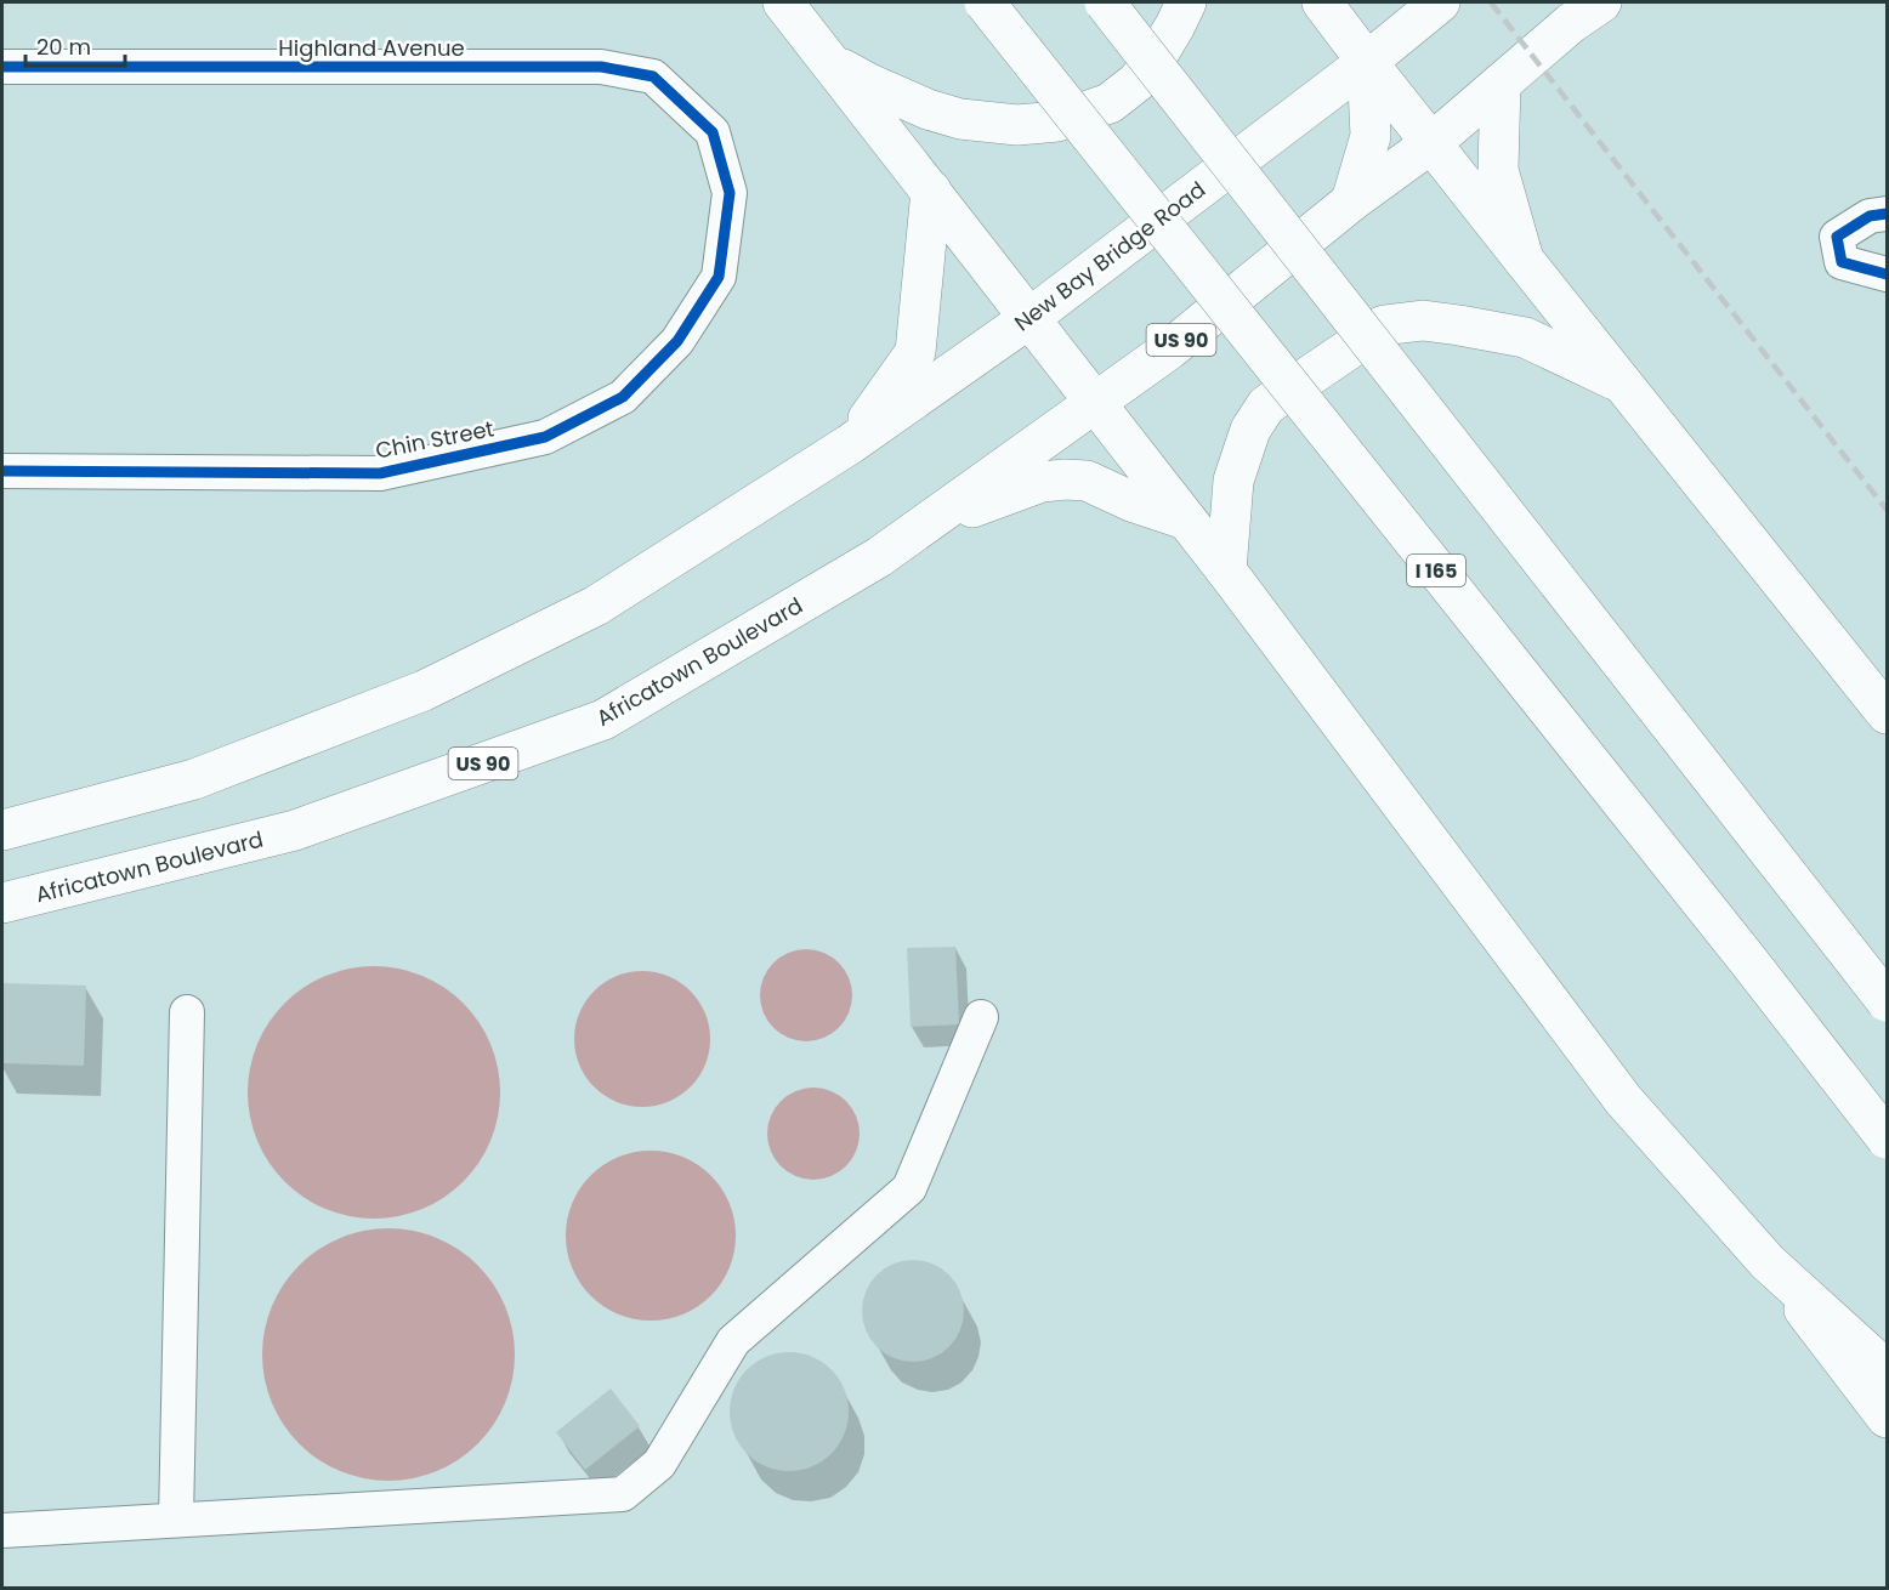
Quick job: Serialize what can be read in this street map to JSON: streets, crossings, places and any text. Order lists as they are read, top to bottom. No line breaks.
{"streets":{"main road":["New Bay Bridge Road","US 90","I 165","Africatown Boulevard"],"street":["Highland Avenue","Chin Street"]},"crossings":[["Highland Avenue","Chin Street"],["US 90","Africatown Boulevard"]],"scale_bar":"20 m"}
